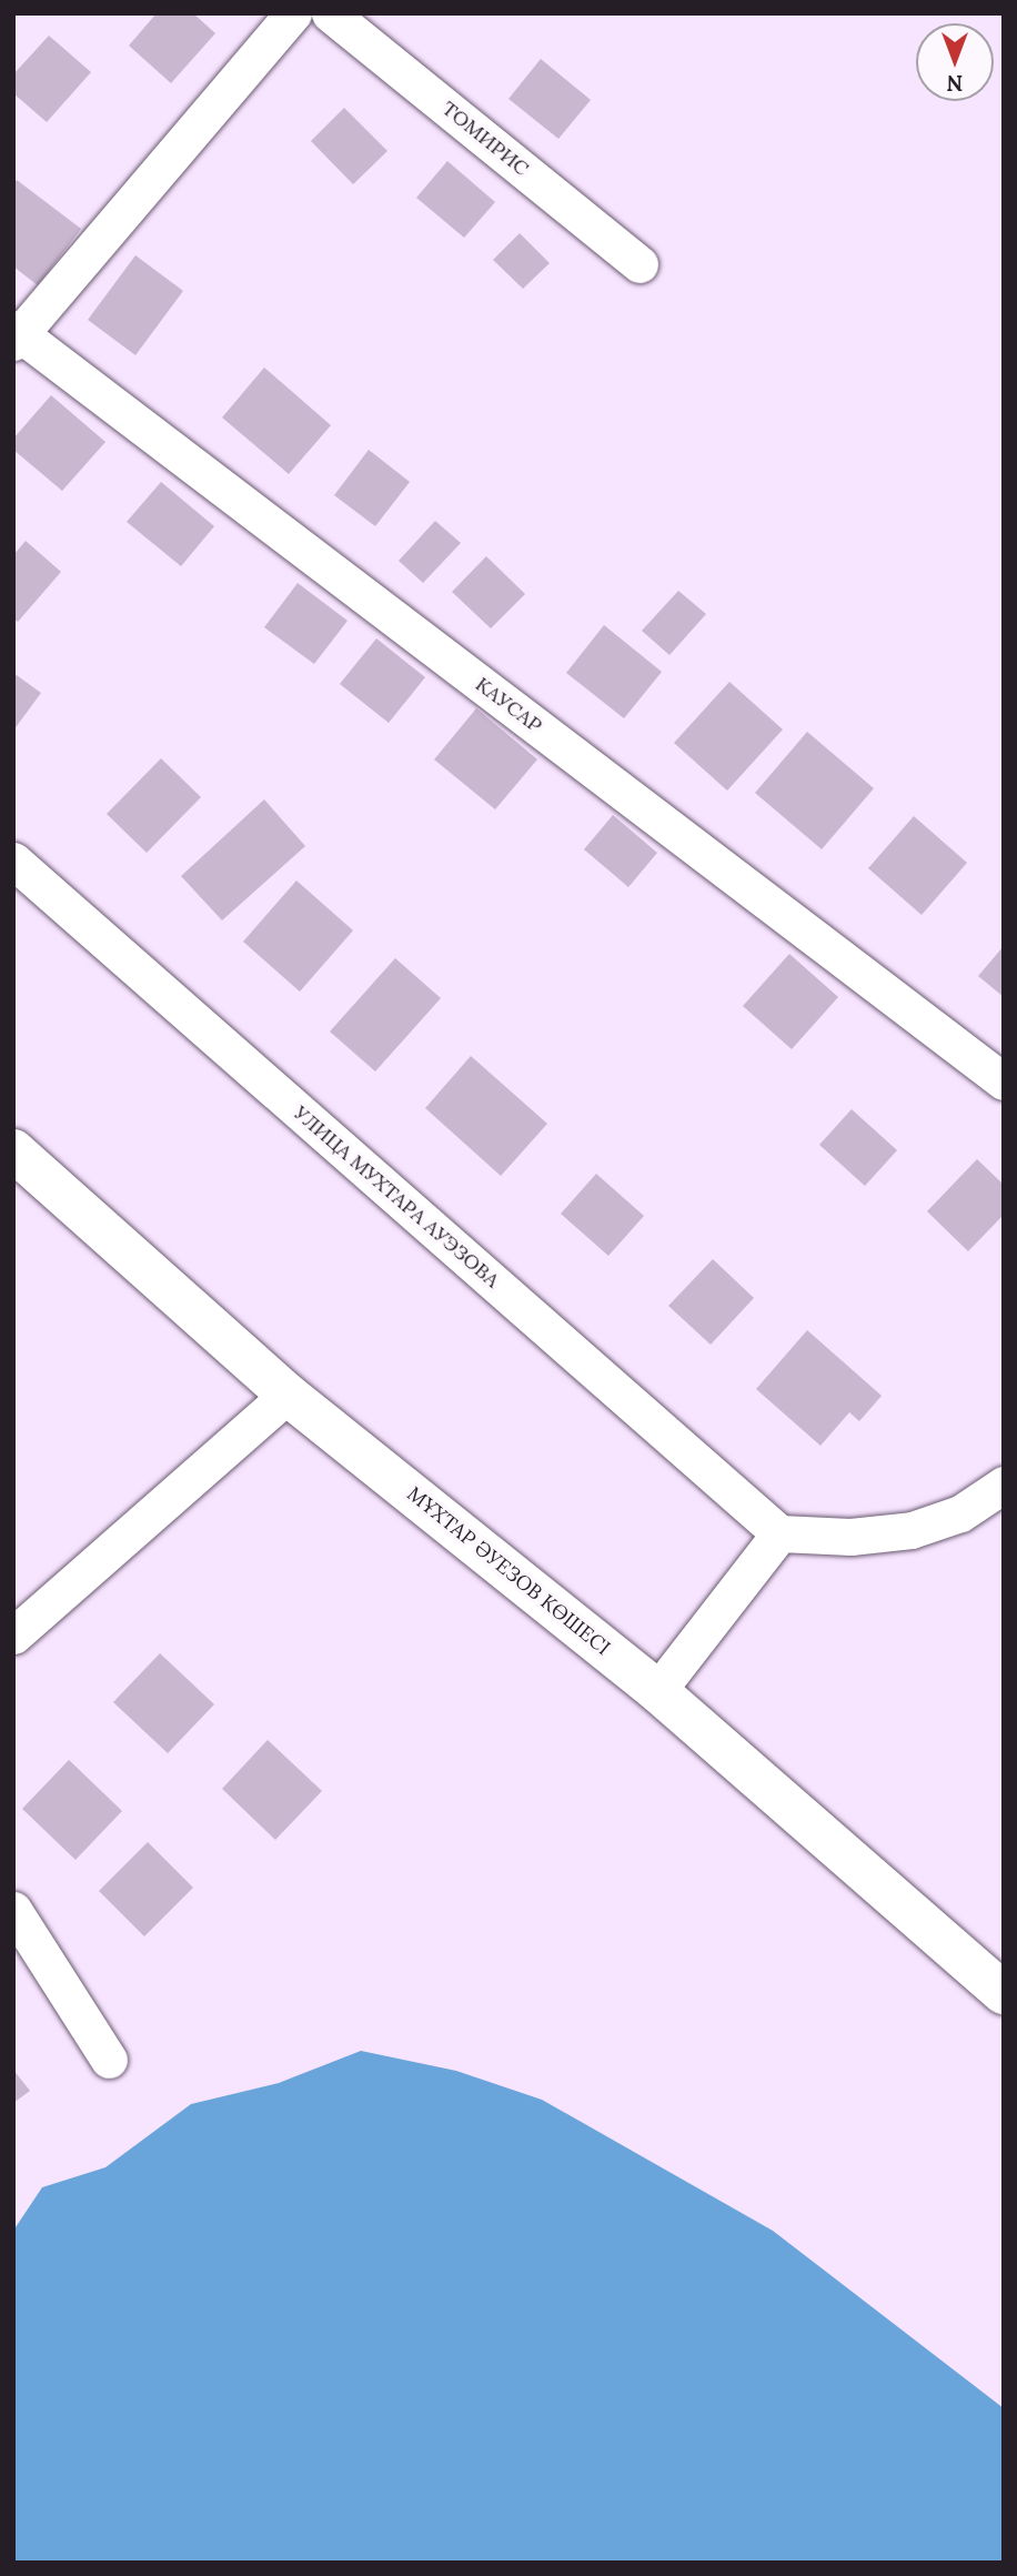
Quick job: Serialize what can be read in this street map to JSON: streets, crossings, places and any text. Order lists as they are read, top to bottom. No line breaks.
{"streets":{"main road":["МҰХТАР ӘУЕЗОВ КӨШЕСІ"],"street":["ТОМИРИС","КАУСАР","УЛИЦА МУХТАРА АУЭЗОВА"]},"north":"bottom"}
